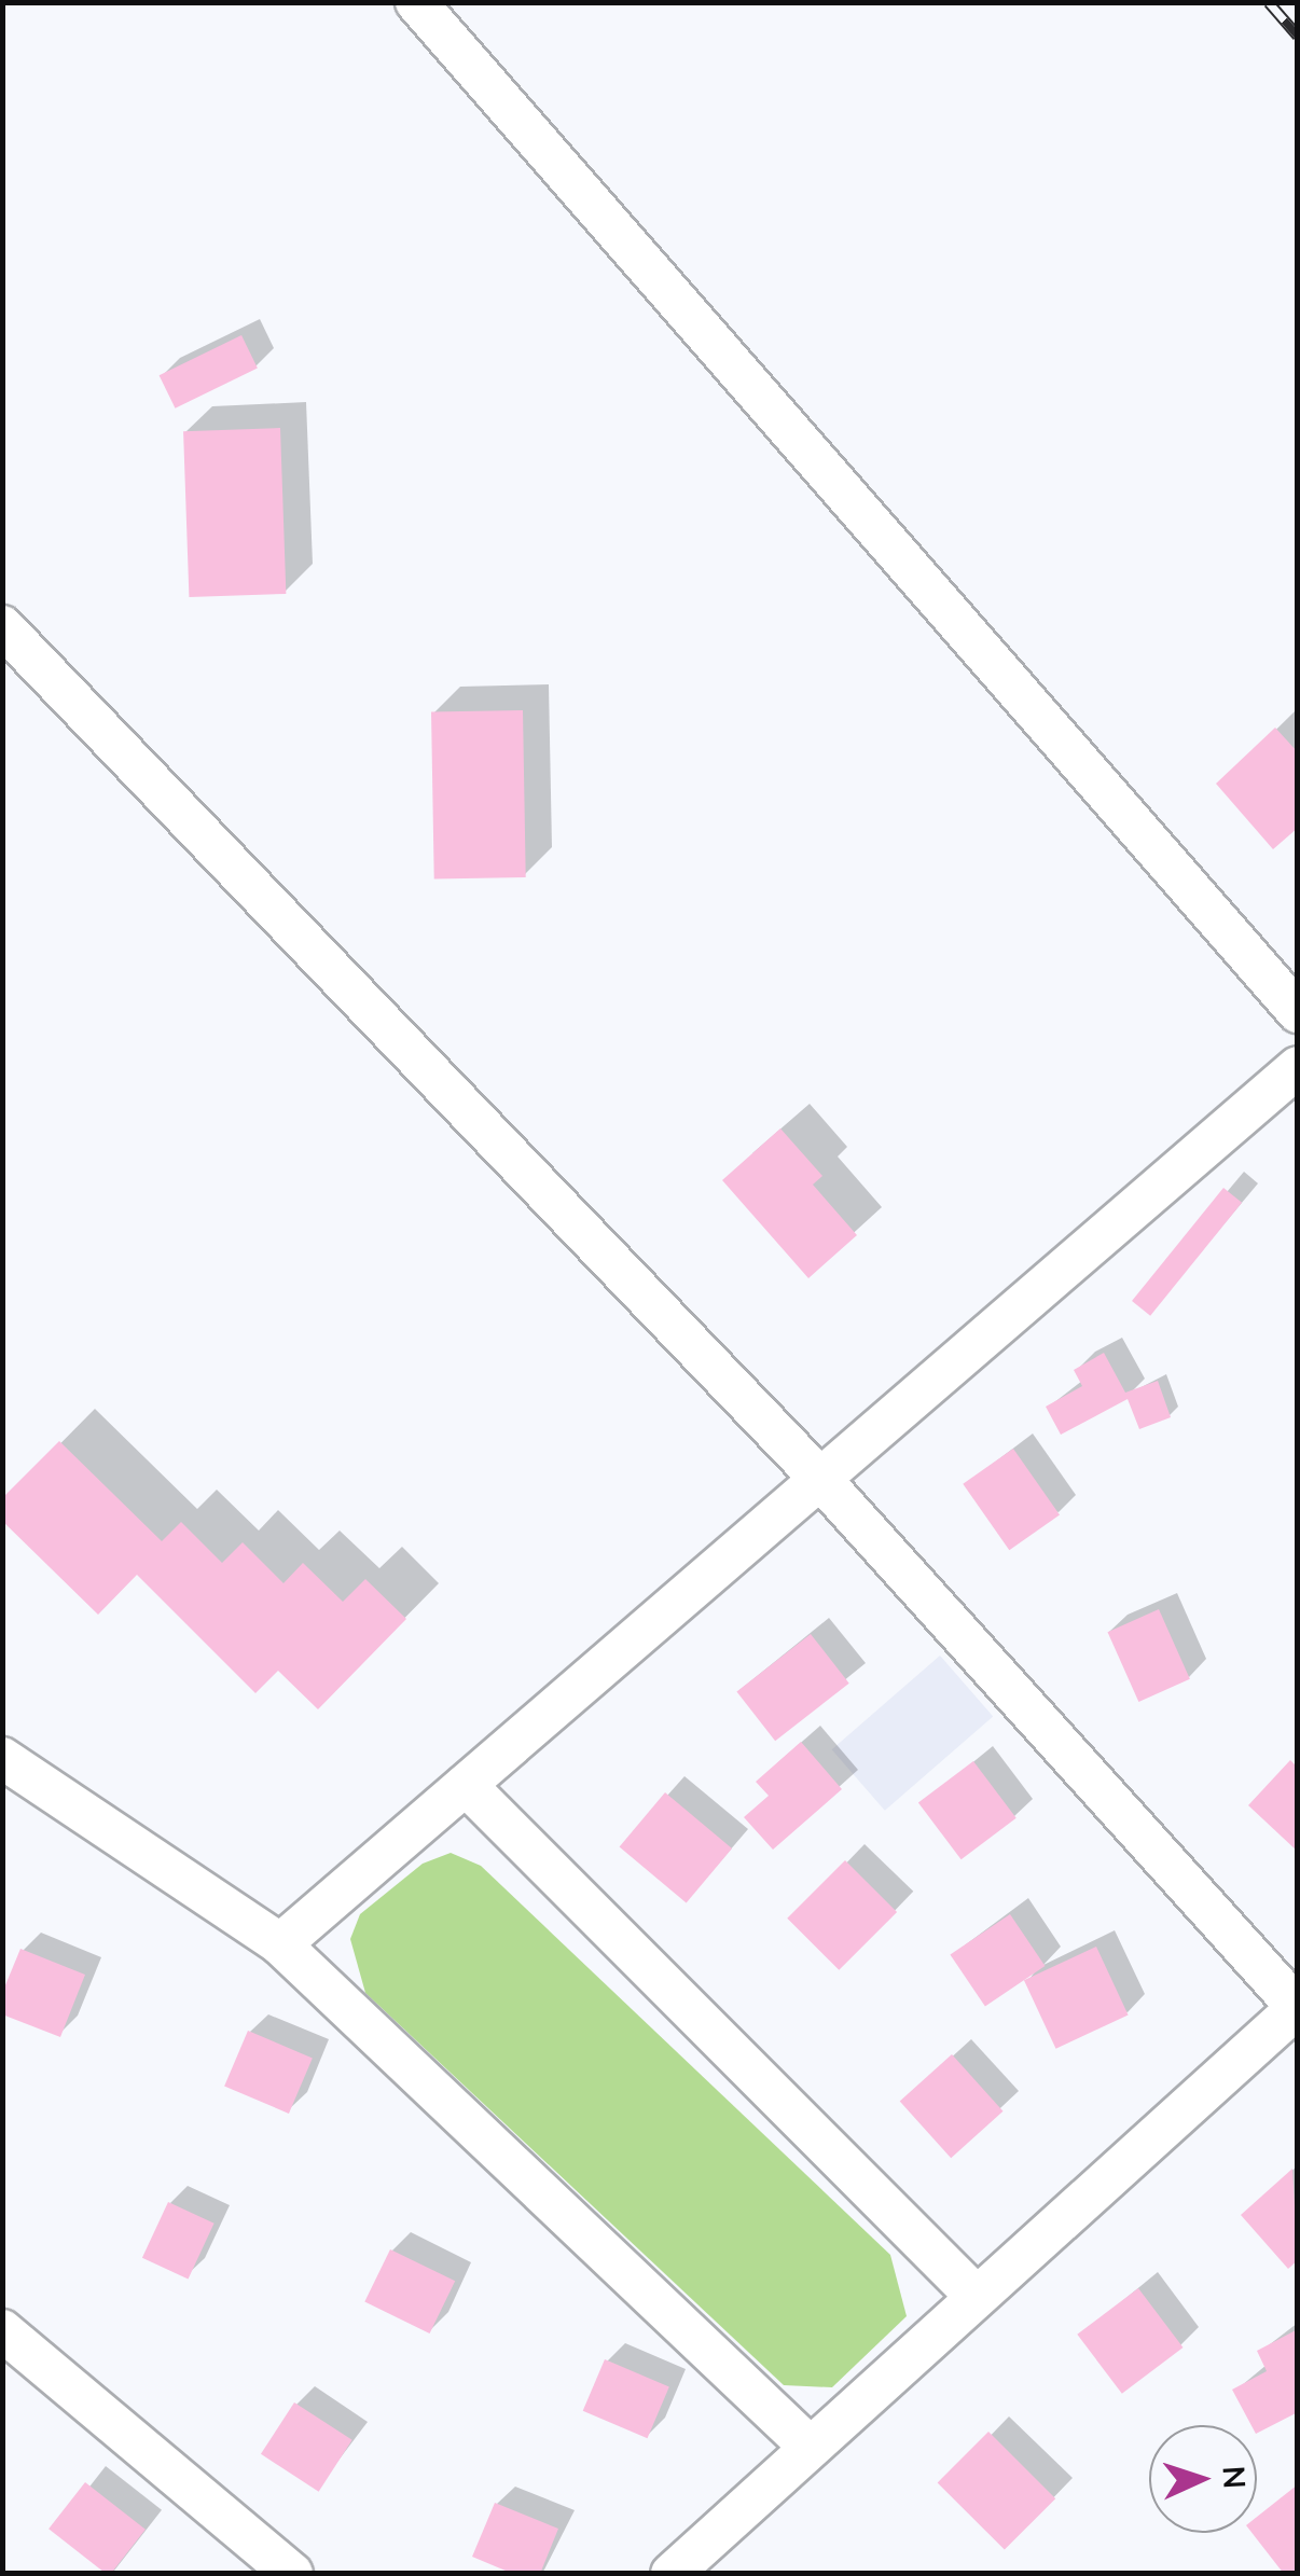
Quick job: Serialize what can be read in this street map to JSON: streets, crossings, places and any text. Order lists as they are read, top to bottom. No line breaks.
{"north":"right"}
